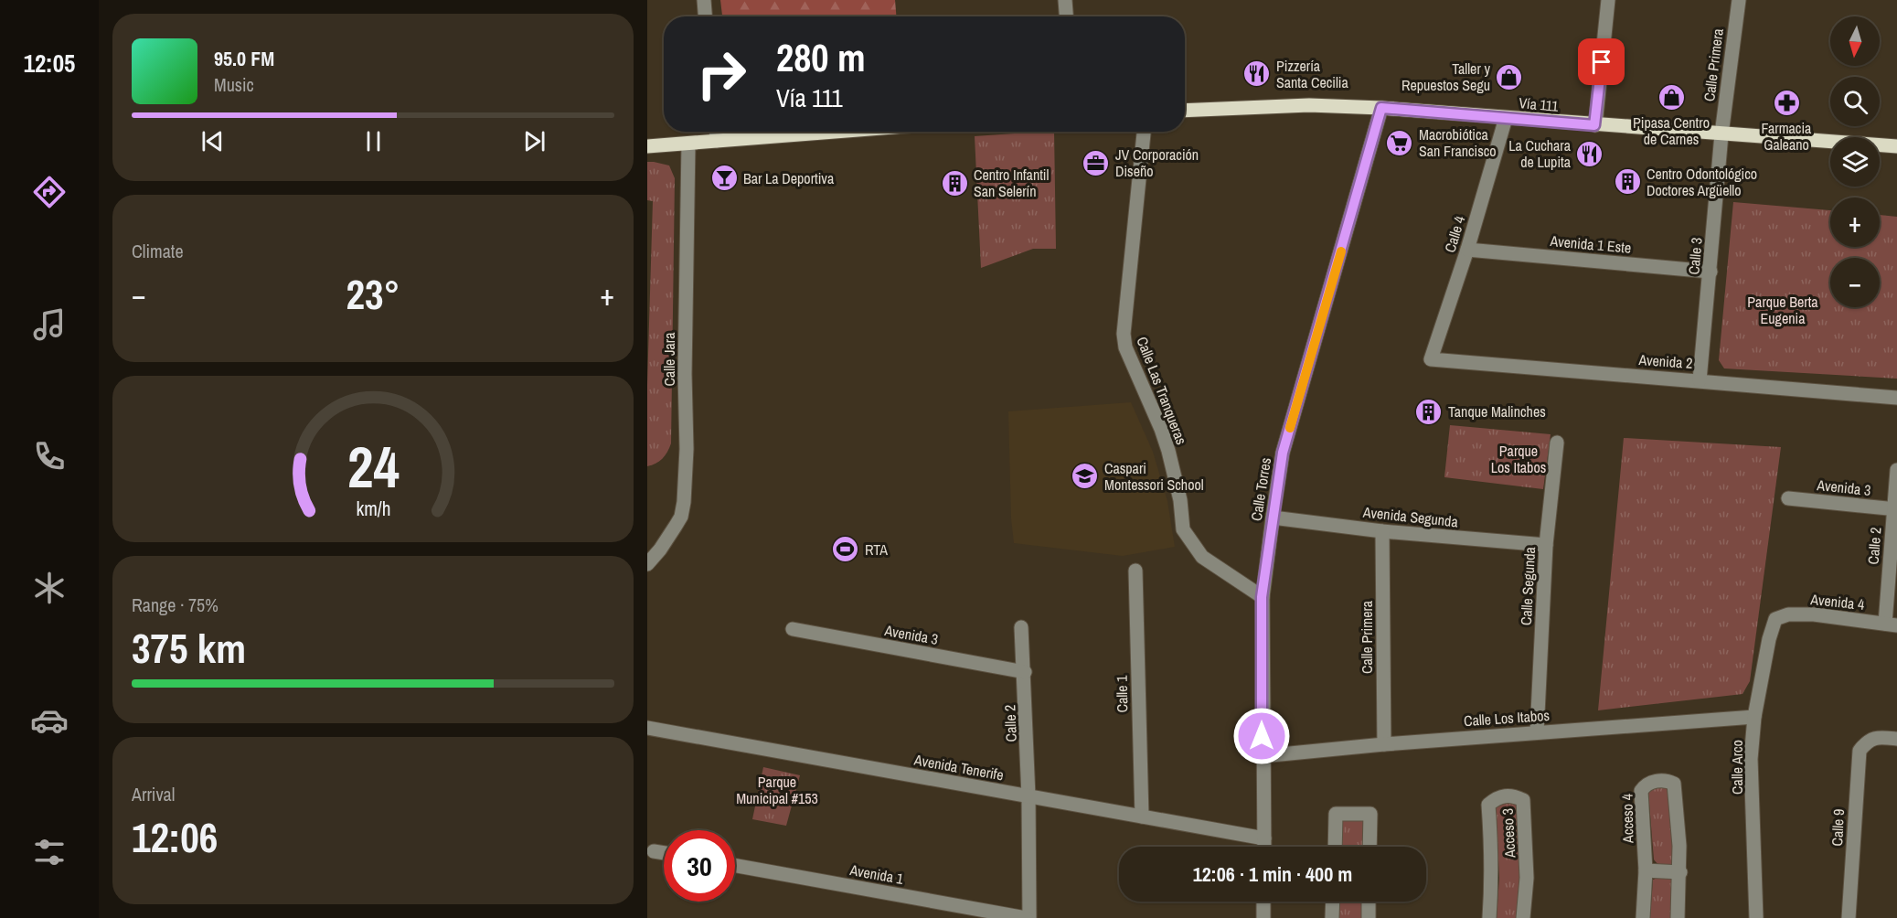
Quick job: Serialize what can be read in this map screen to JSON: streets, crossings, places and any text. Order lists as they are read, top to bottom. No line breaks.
{"streets":{"main road":["Vía 111"],"street":["Calle Primera","Calle 4","Avenida 1 Este","Calle 3","Calle Jara","Avenida 2","Calle Las Tranqueras","Avenida 3","Calle Torres","Avenida Segunda","Calle 2","Calle Segunda","Avenida 4","Calle 1","Calle Los Itabos","Avenida Tenerife","Calle Arco","Acceso 4","Calle 9","Acceso 3","Avenida 1"]},"crossings":[["Calle Primera","Vía 111"],["Calle Primera","Calle 3"],["Calle Primera","Avenida Segunda"],["Calle Primera","Calle Los Itabos"],["Vía 111","Calle 4"],["Vía 111","Calle 3"],["Vía 111","Calle Torres"],["Calle 4","Avenida 1 Este"],["Calle 4","Avenida 2"],["Avenida 1 Este","Calle 3"],["Calle 3","Avenida 2"],["Calle Las Tranqueras","Calle Torres"],["Avenida 3","Calle 2"],["Calle Torres","Avenida Segunda"],["Calle Torres","Calle Los Itabos"],["Calle Torres","Avenida Tenerife"],["Avenida Segunda","Calle Segunda"],["Calle 2","Avenida 4"],["Calle 2","Avenida Tenerife"],["Calle 2","Avenida 1"],["Calle Segunda","Calle Los Itabos"],["Avenida 4","Calle Arco"],["Calle 1","Avenida Tenerife"],["Calle Los Itabos","Calle Arco"]],"parks":["Parque Berta Eugenia","Parque Los Itabos","Parque Municipal #153"],"places":{"restaurant":["Pizzería Santa Cecilia","La Cuchara de Lupita"],"shop":["Taller y Repuestos Segu","Pipasa Centro de Carnes"],"pharmacy":["Farmacia Galeano"],"supermarket":["Macrobiótica San Francisco"],"office":["JV Corporación Diseño"],"bar":["Bar La Deportiva"],"building":["Centro Odontológico Doctores Argüello","Centro Infantil San Selerín","Tanque Malinches"],"school or university":["Caspari Montessori School"],"sports":["RTA"]},"north":"bottom","page":{"tabs":"12:05","map_buttons":["+","−"],"turn":["280 m","Vía 111"],"song":["95.0 FM","Music"],"tile":["Climate",["Range · 75%","375 km"],["Arrival","12:06"]],"heat":["−","23°","+"],"limit":"30","trip":"12:06 · 1 min · 400 m","gauge":["24","km/h"]}}
